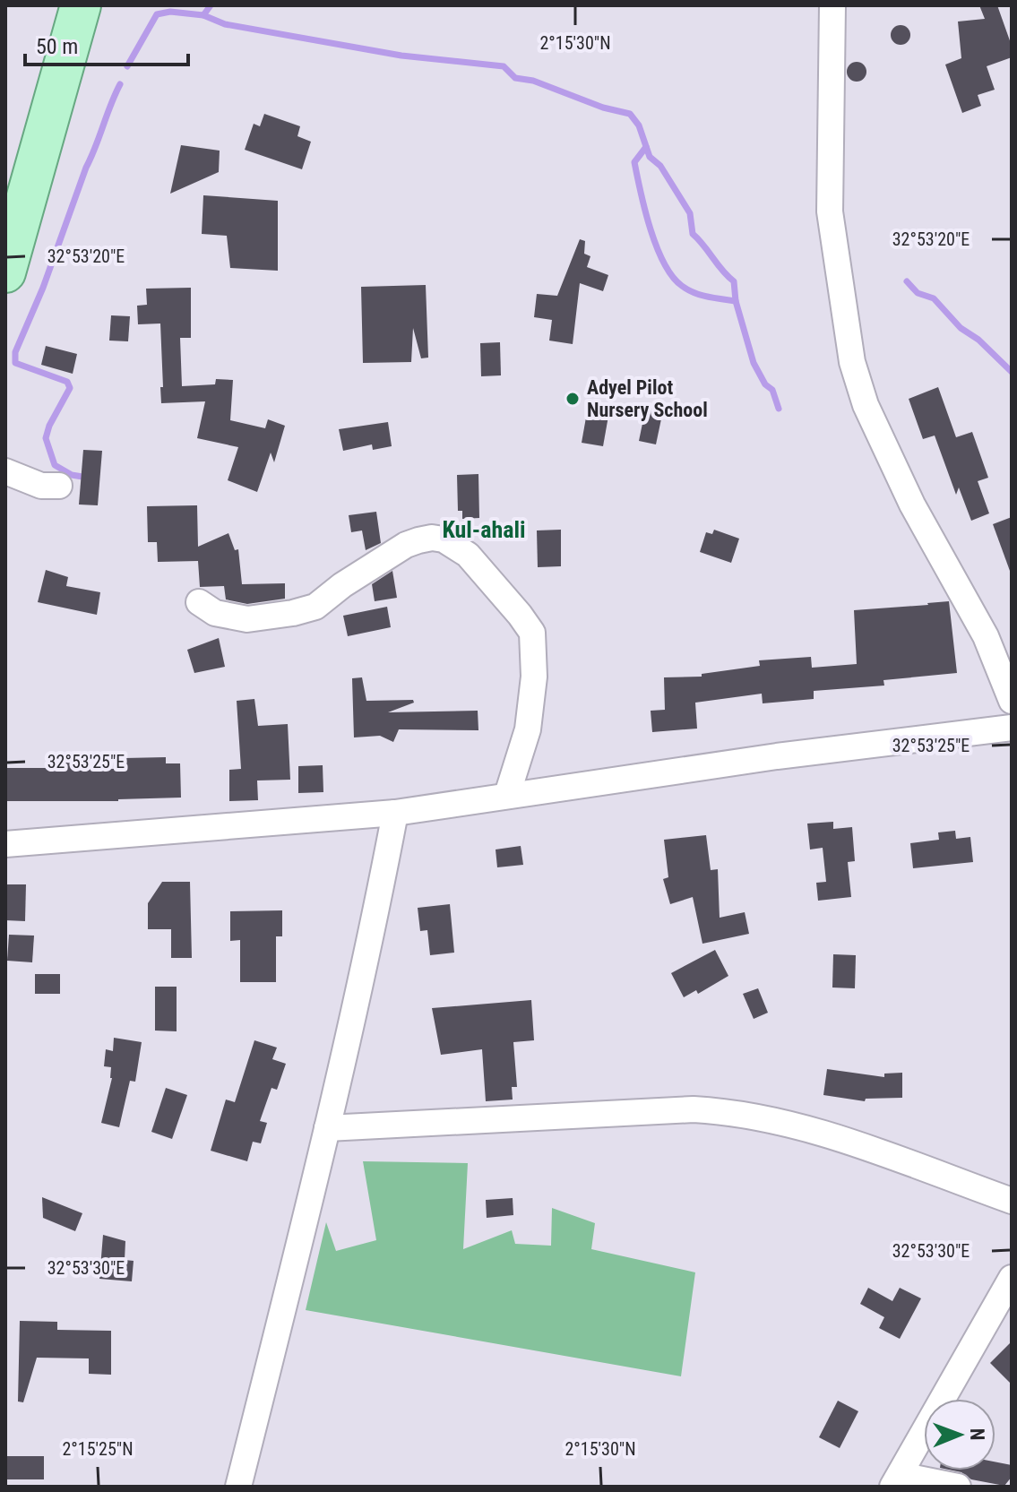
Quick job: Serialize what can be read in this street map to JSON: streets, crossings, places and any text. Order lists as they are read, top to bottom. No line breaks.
{"districts":["Kul-ahali"],"places":["Adyel Pilot Nursery School"],"scale_bar":"50 m","north":"right","coordinates":["2°15'30\"N","32°53'20\"E","32°53'25\"E","32°53'30\"E","2°15'25\"N"]}
